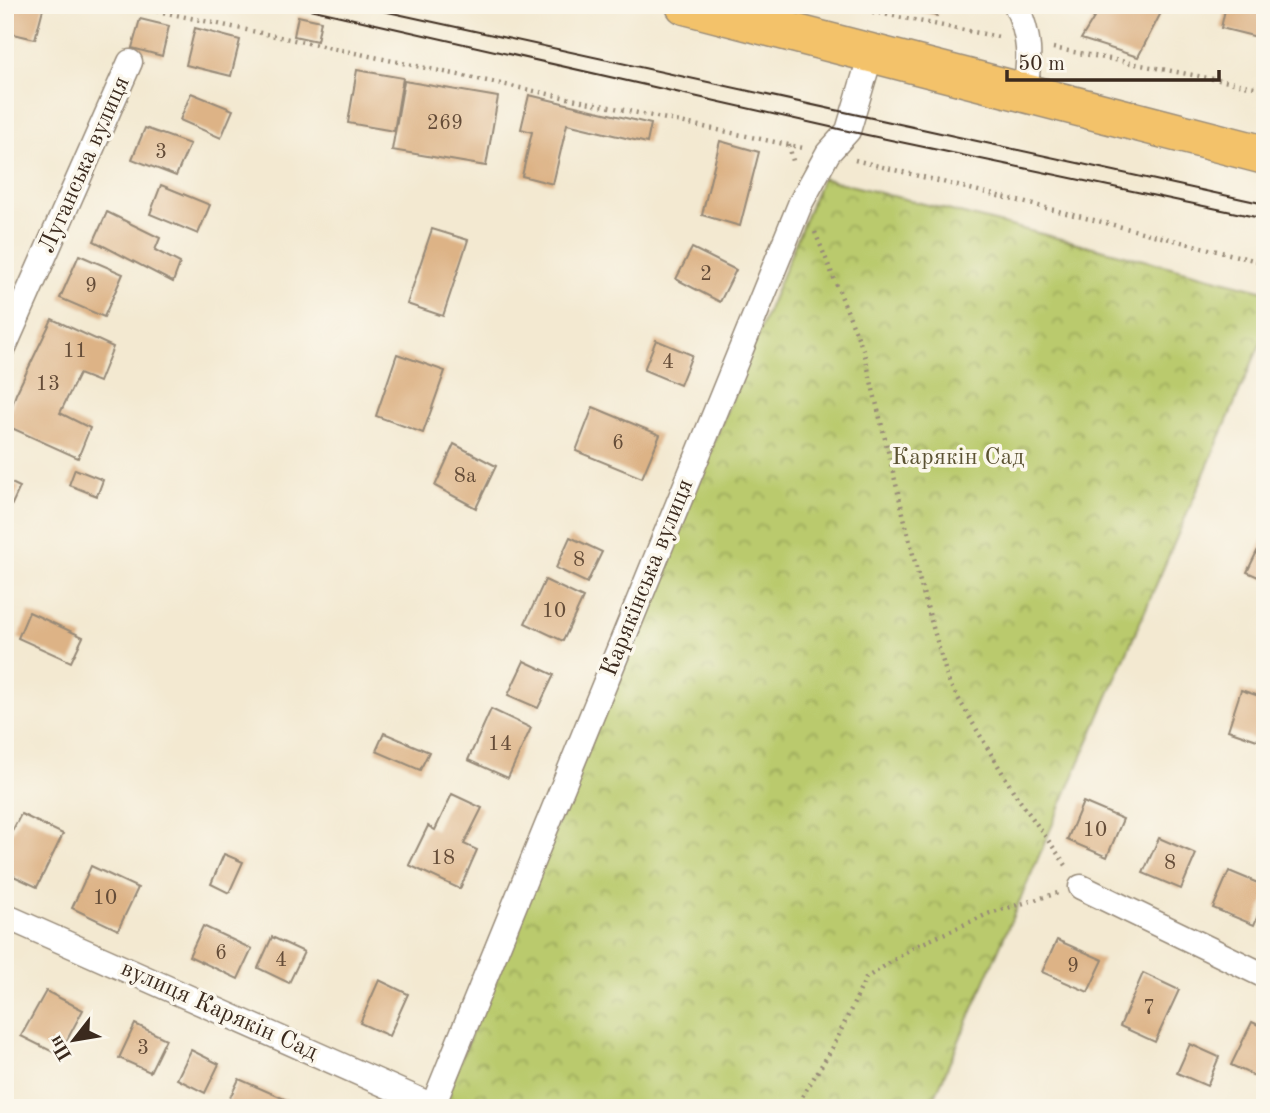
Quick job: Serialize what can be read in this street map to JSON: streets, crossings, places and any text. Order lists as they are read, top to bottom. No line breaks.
{"streets":{"street":["Луганська вулиця","Карякінська вулиця","вулиця Карякін Сад"]},"crossings":[["Карякінська вулиця","вулиця Карякін Сад"]],"parks":["Карякін Сад"],"house_numbers":["269","3","2","9","11","4","13","6","8а","8","10","14","10","18","8","10","6","4","9","7","3"],"scale_bar":"50 m","north":"bottom left"}
